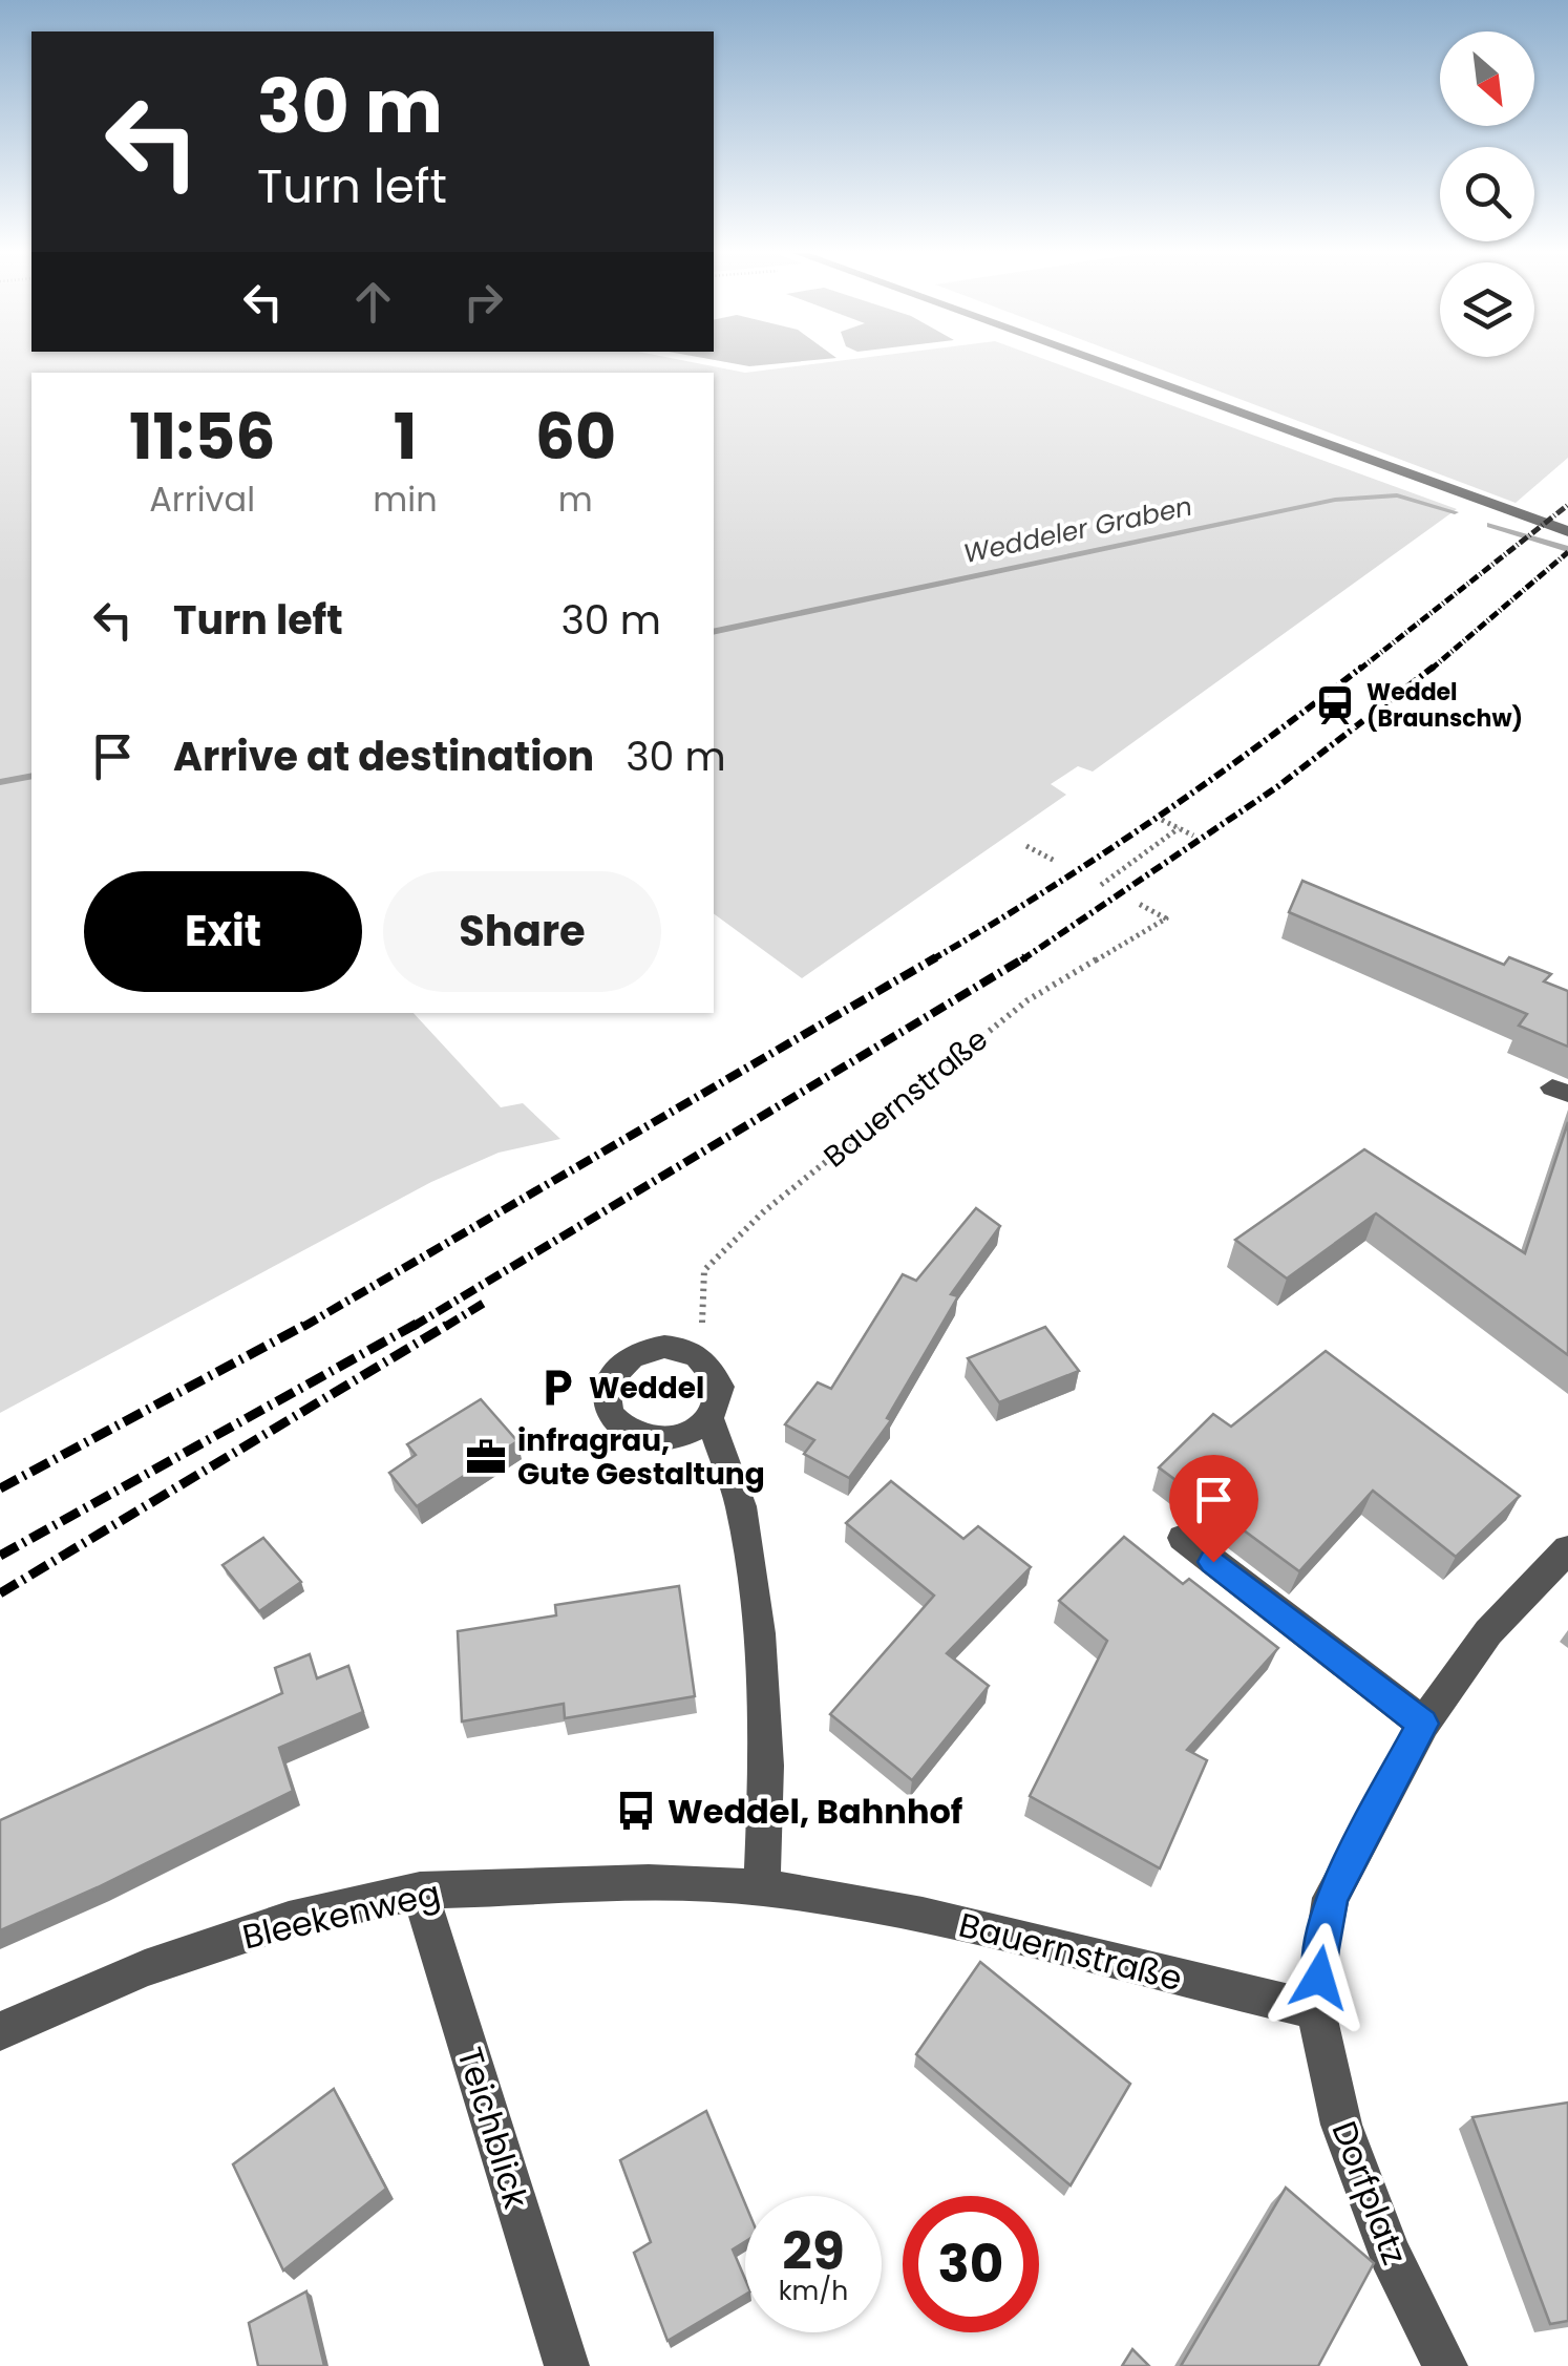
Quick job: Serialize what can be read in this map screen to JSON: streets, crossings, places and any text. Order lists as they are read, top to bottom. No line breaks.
{"streets":{"street":["Bauernstraße","Bleekenweg","Teichblick","Dorfplatz"]},"crossings":[["Bauernstraße","Bleekenweg"],["Bauernstraße","Dorfplatz"],["Bleekenweg","Teichblick"]],"water":["Weddeler Graben"],"places":{"station":["Weddel (Braunschw)"],"parking":["Weddel"],"office":["infragrau, Gute Gestaltung"],"bus stop":["Weddel, Bahnhof"]},"north":"bottom right","page":{"turn":["30 m","Turn left"],"eta":["11:56","Arrival","1","min","60","m"],"list":[{"name":"Turn left","value":"30 m"},{"name":"Arrive at destination","value":"30 m"}],"buttons":["Exit","Share"],"speed":"29 km/h","limit":"30"}}
